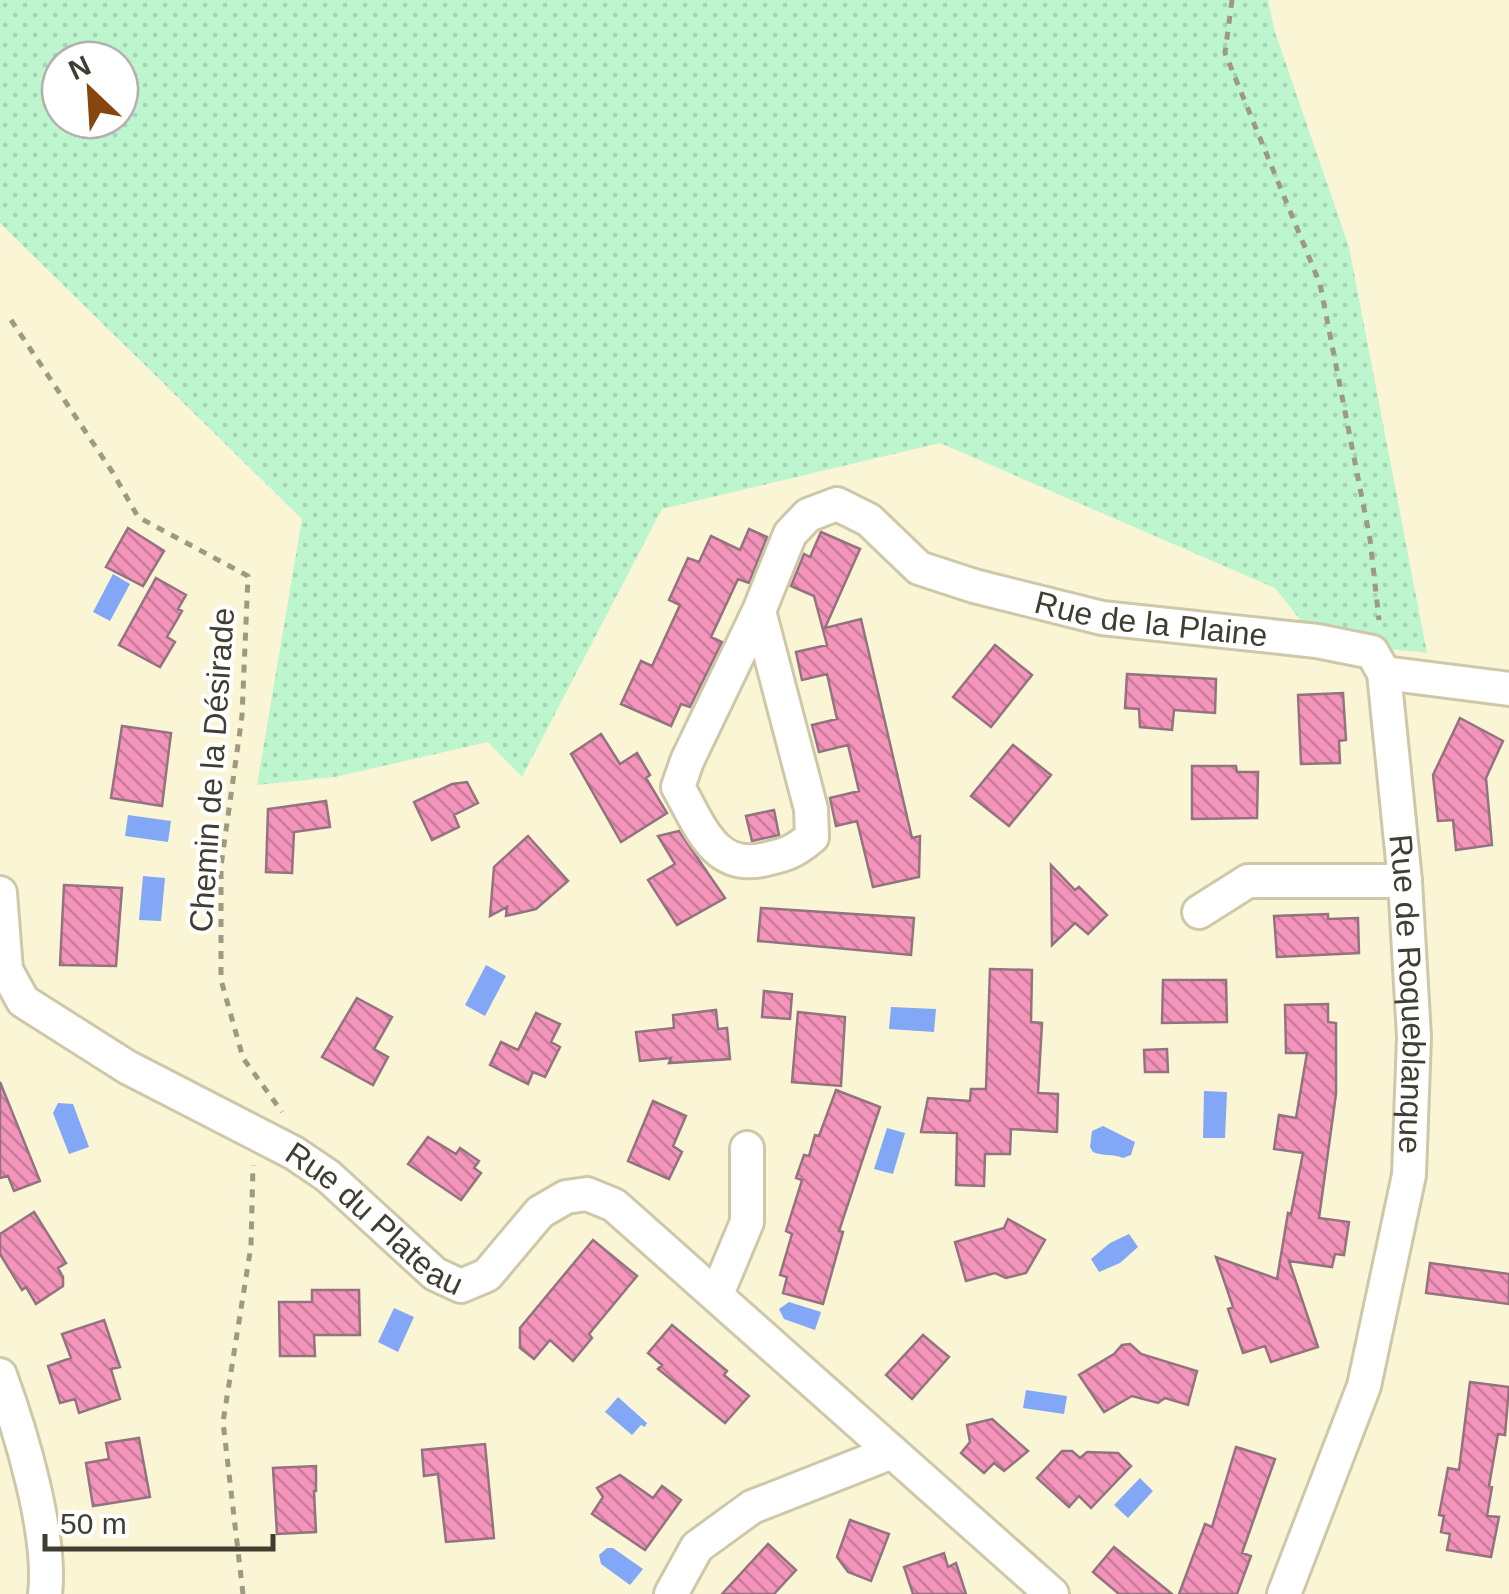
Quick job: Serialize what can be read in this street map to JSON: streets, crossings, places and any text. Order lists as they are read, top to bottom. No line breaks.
{"streets":{"street":["Rue de la Plaine","Rue de Roqueblanque","Rue du Plateau"],"path":["Chemin de la Désirade"]},"crossings":[["Rue de la Plaine","Rue de Roqueblanque"]],"scale_bar":"50 m","north":"top left"}
